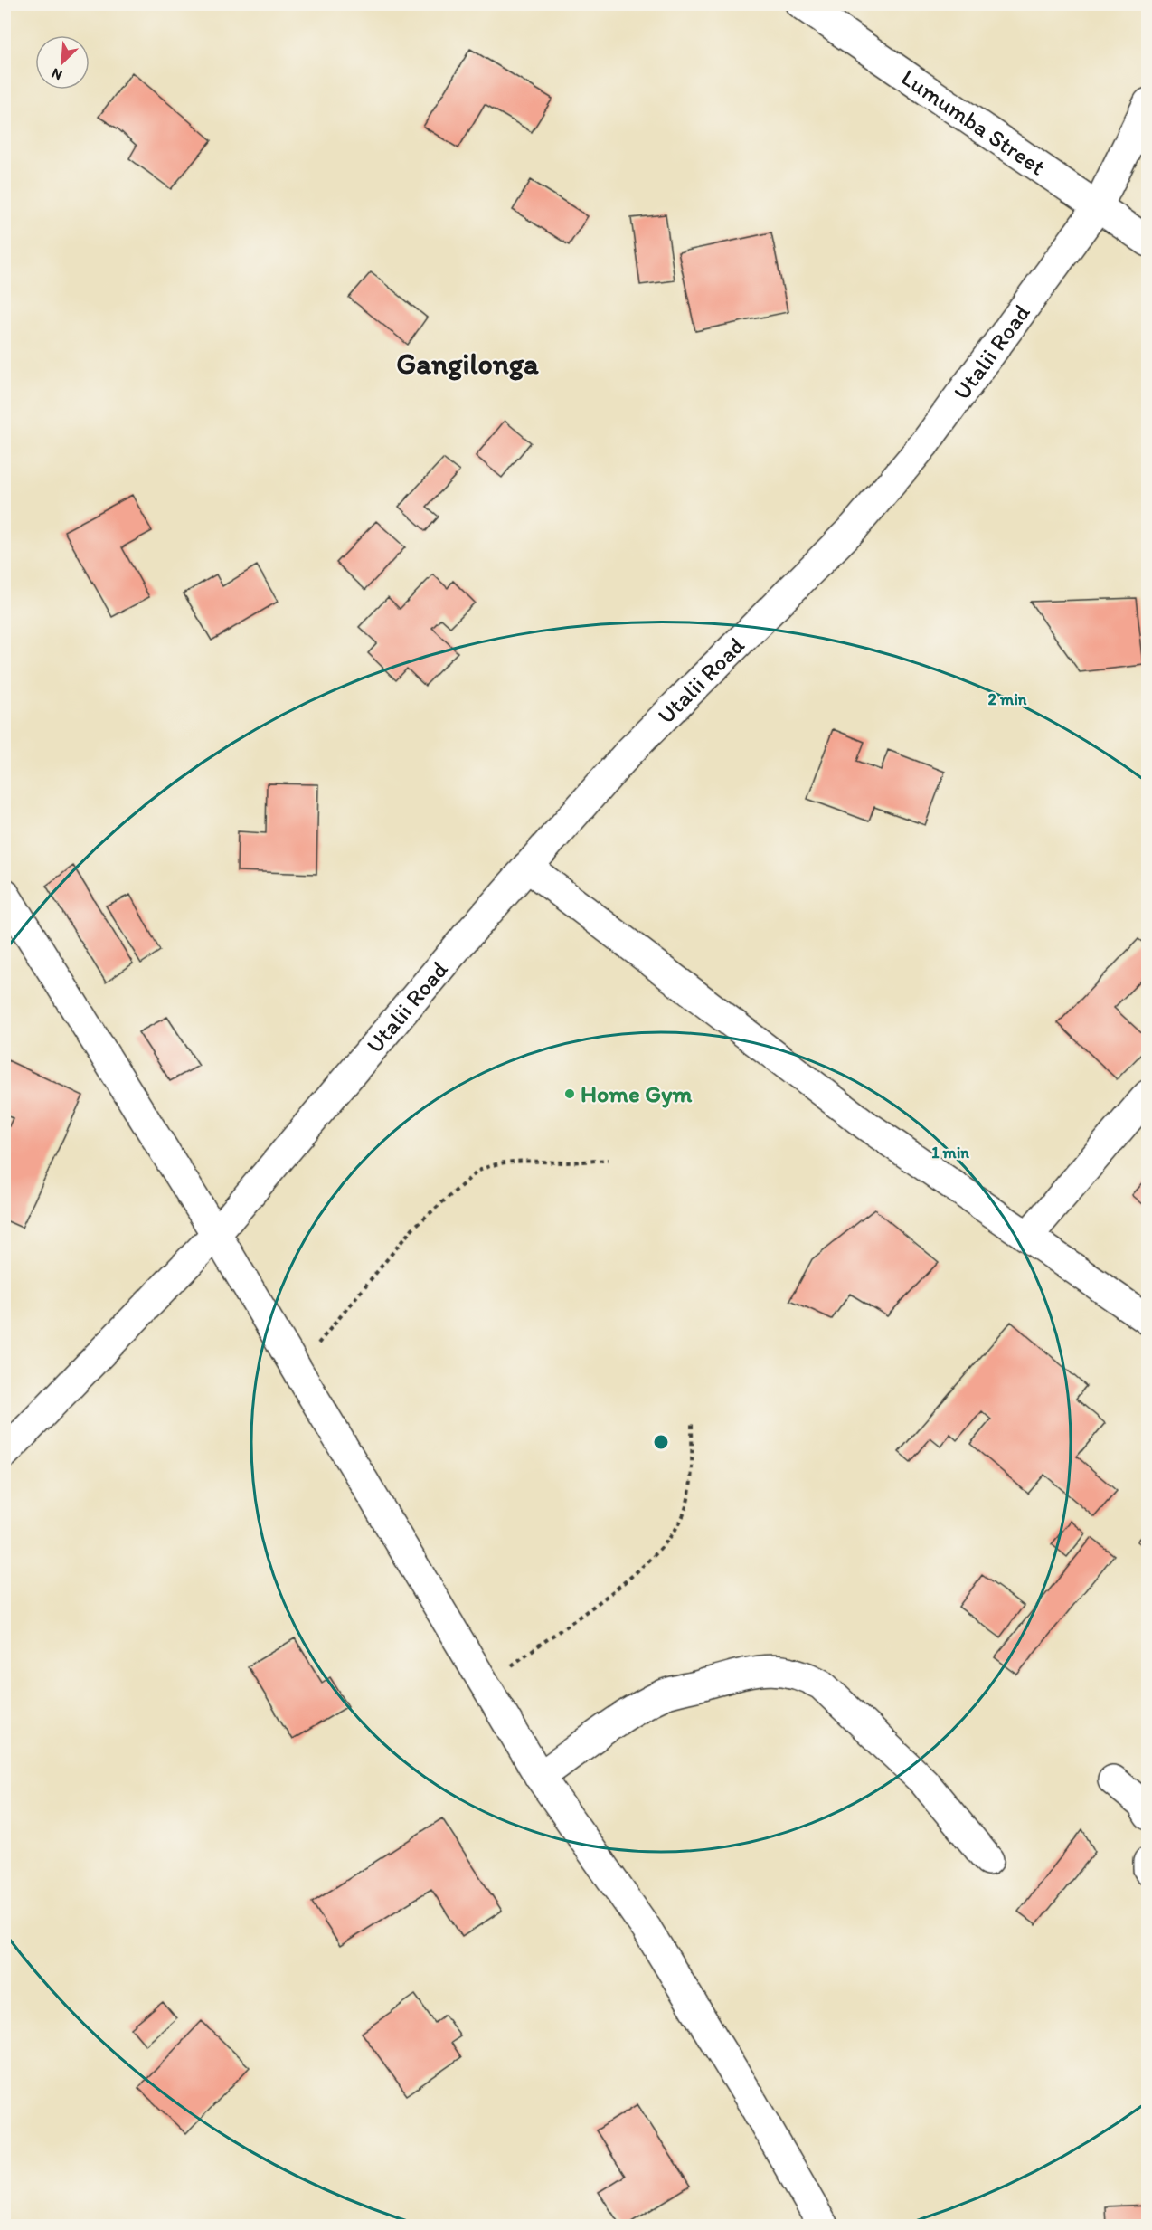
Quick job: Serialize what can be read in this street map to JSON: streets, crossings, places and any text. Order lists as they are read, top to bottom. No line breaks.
{"streets":{"street":["Lumumba Street","Utalii Road"]},"crossings":[["Lumumba Street","Utalii Road"]],"districts":["Gangilonga"],"places":["Home Gym"],"north":"bottom left","rings":["2 min","1 min"]}
